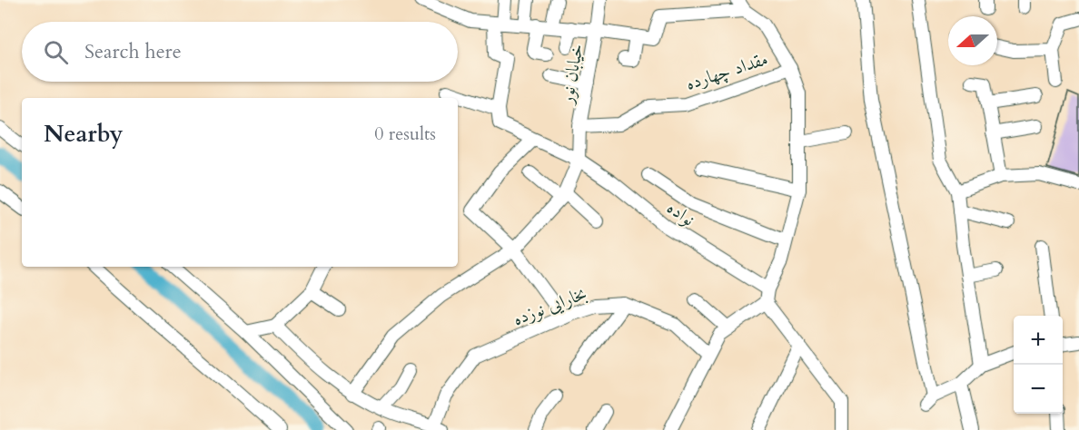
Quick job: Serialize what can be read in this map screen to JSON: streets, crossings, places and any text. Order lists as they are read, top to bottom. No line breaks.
{"streets":{"street":["مقداد چهارده","خیابان نور","نواده","بخارایی نوزده"]},"crossings":[["مقداد چهارده","خیابان نور"],["خیابان نور","نواده"]],"north":"left","page":{"search":"Search here","heading":["Nearby","0 results"],"map_buttons":["+","−"]}}
